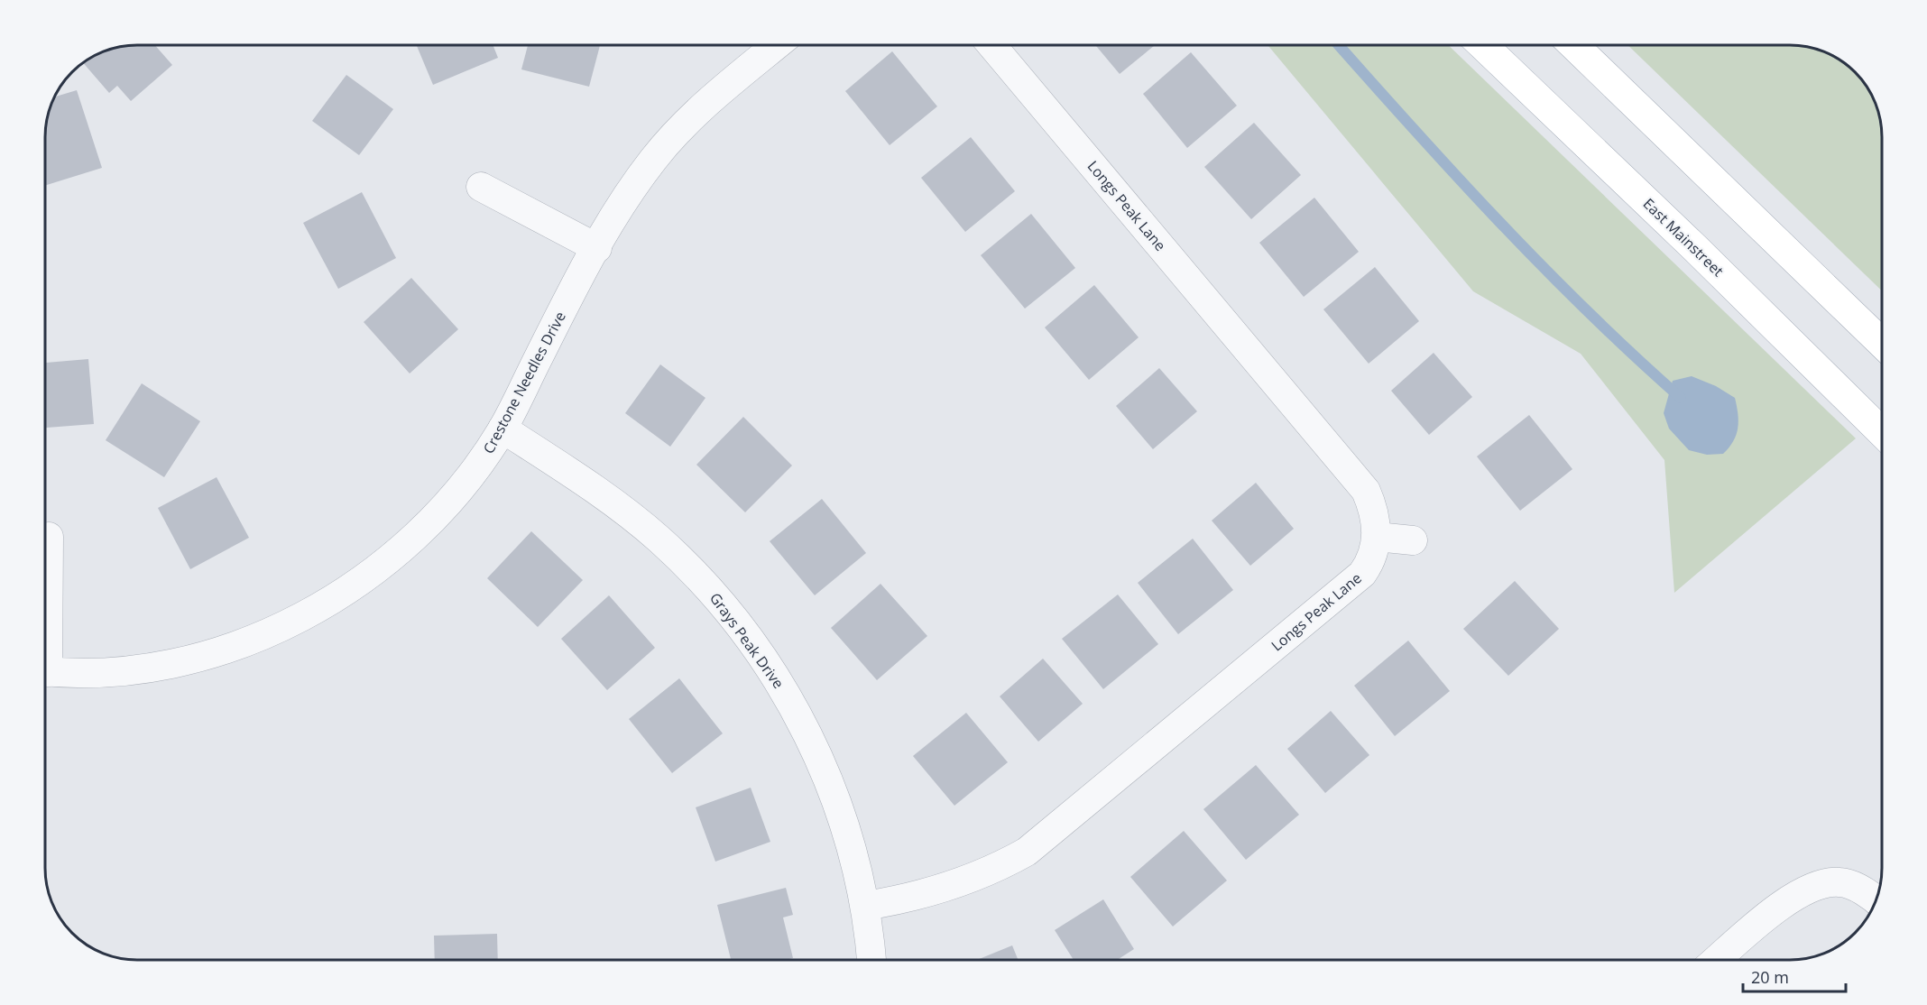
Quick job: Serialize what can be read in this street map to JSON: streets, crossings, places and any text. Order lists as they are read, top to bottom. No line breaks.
{"streets":{"main road":["East Mainstreet"],"street":["Longs Peak Lane","Crestone Needles Drive","Grays Peak Drive"]},"crossings":[["Longs Peak Lane","Grays Peak Drive"],["Crestone Needles Drive","Grays Peak Drive"]],"scale_bar":"20 m"}
